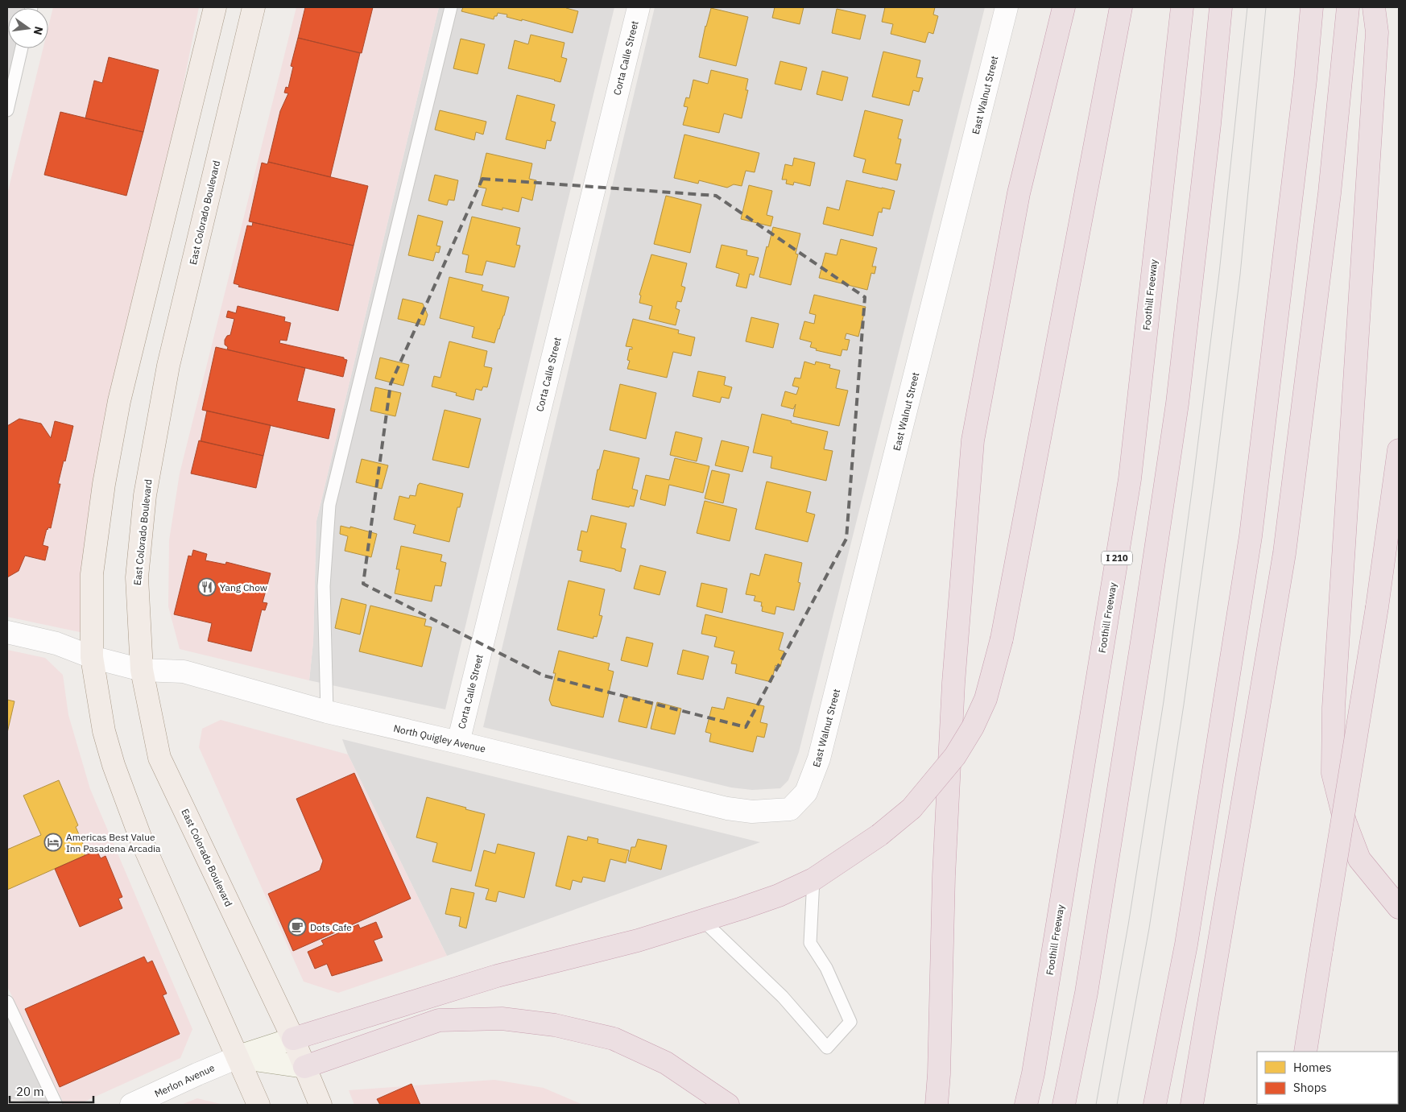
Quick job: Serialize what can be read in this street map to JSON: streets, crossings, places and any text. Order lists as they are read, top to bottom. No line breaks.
{"streets":{"highway":["Foothill Freeway","I 210"],"main road":["East Colorado Boulevard"],"street":["Corta Calle Street","East Walnut Street","North Quigley Avenue","Merlon Avenue"]},"crossings":[["Corta Calle Street","North Quigley Avenue"],["East Walnut Street","North Quigley Avenue"],["East Colorado Boulevard","North Quigley Avenue"],["East Colorado Boulevard","Merlon Avenue"]],"places":{"restaurant":["Yang Chow"],"hotel":["Americas Best Value Inn Pasadena Arcadia"],"cafe":["Dots Cafe"]},"legend":["Homes","Shops"],"scale_bar":"20 m","north":"right"}
